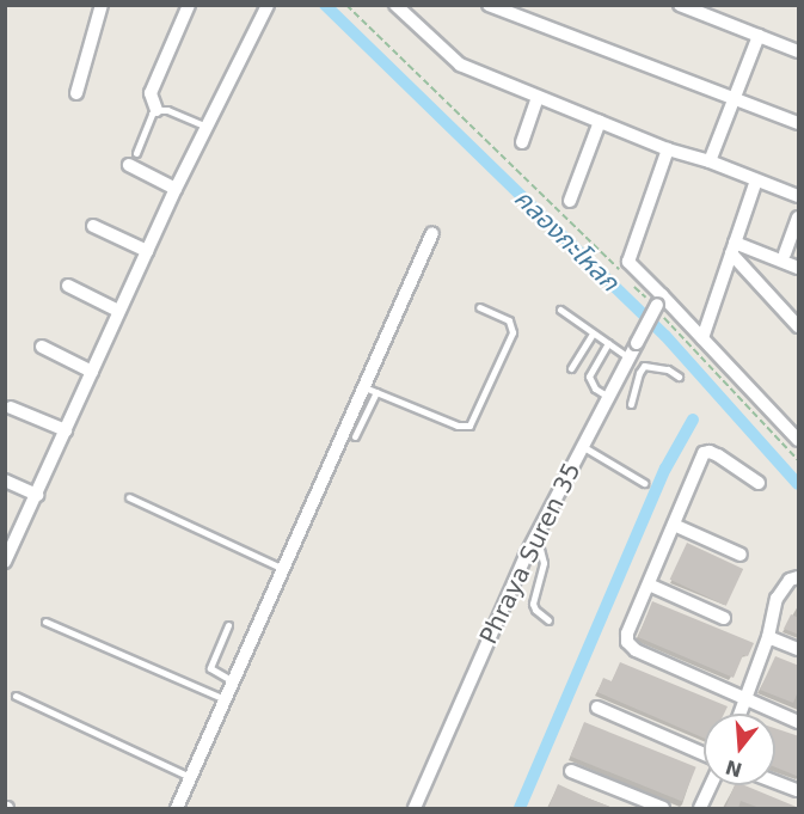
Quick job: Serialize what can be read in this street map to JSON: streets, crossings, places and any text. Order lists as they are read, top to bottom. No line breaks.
{"streets":{"street":["Phraya Suren 35"]},"water":["คลองกะโหลก"],"north":"bottom"}
